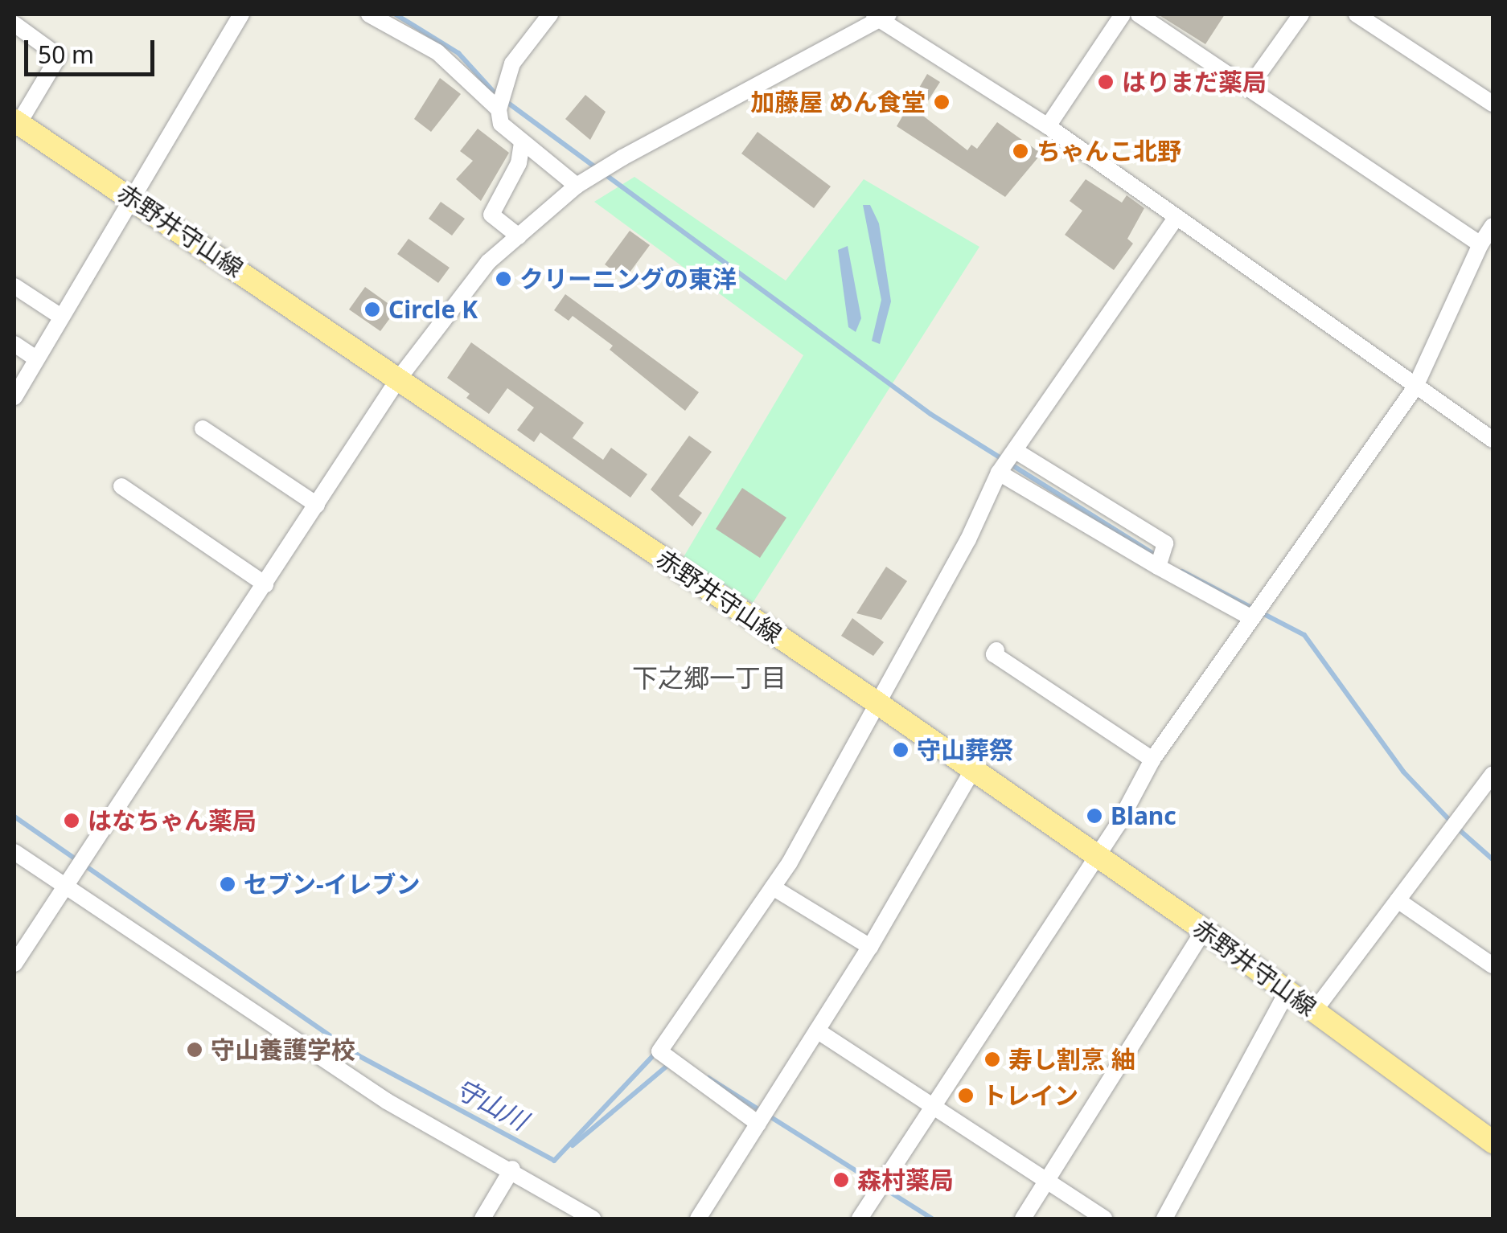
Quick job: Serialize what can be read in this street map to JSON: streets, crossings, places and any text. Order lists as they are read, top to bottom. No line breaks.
{"streets":{"main road":["赤野井守山線"]},"districts":["下之郷一丁目"],"water":["守山川"],"places":["はりまだ薬局","加藤屋 めん食堂","ちゃんこ北野","クリーニングの東洋","Circle K","守山葬祭","Blanc","はなちゃん薬局","セブン-イレブン","守山養護学校","寿し割烹 紬","トレイン","森村薬局"],"scale_bar":"50 m"}
